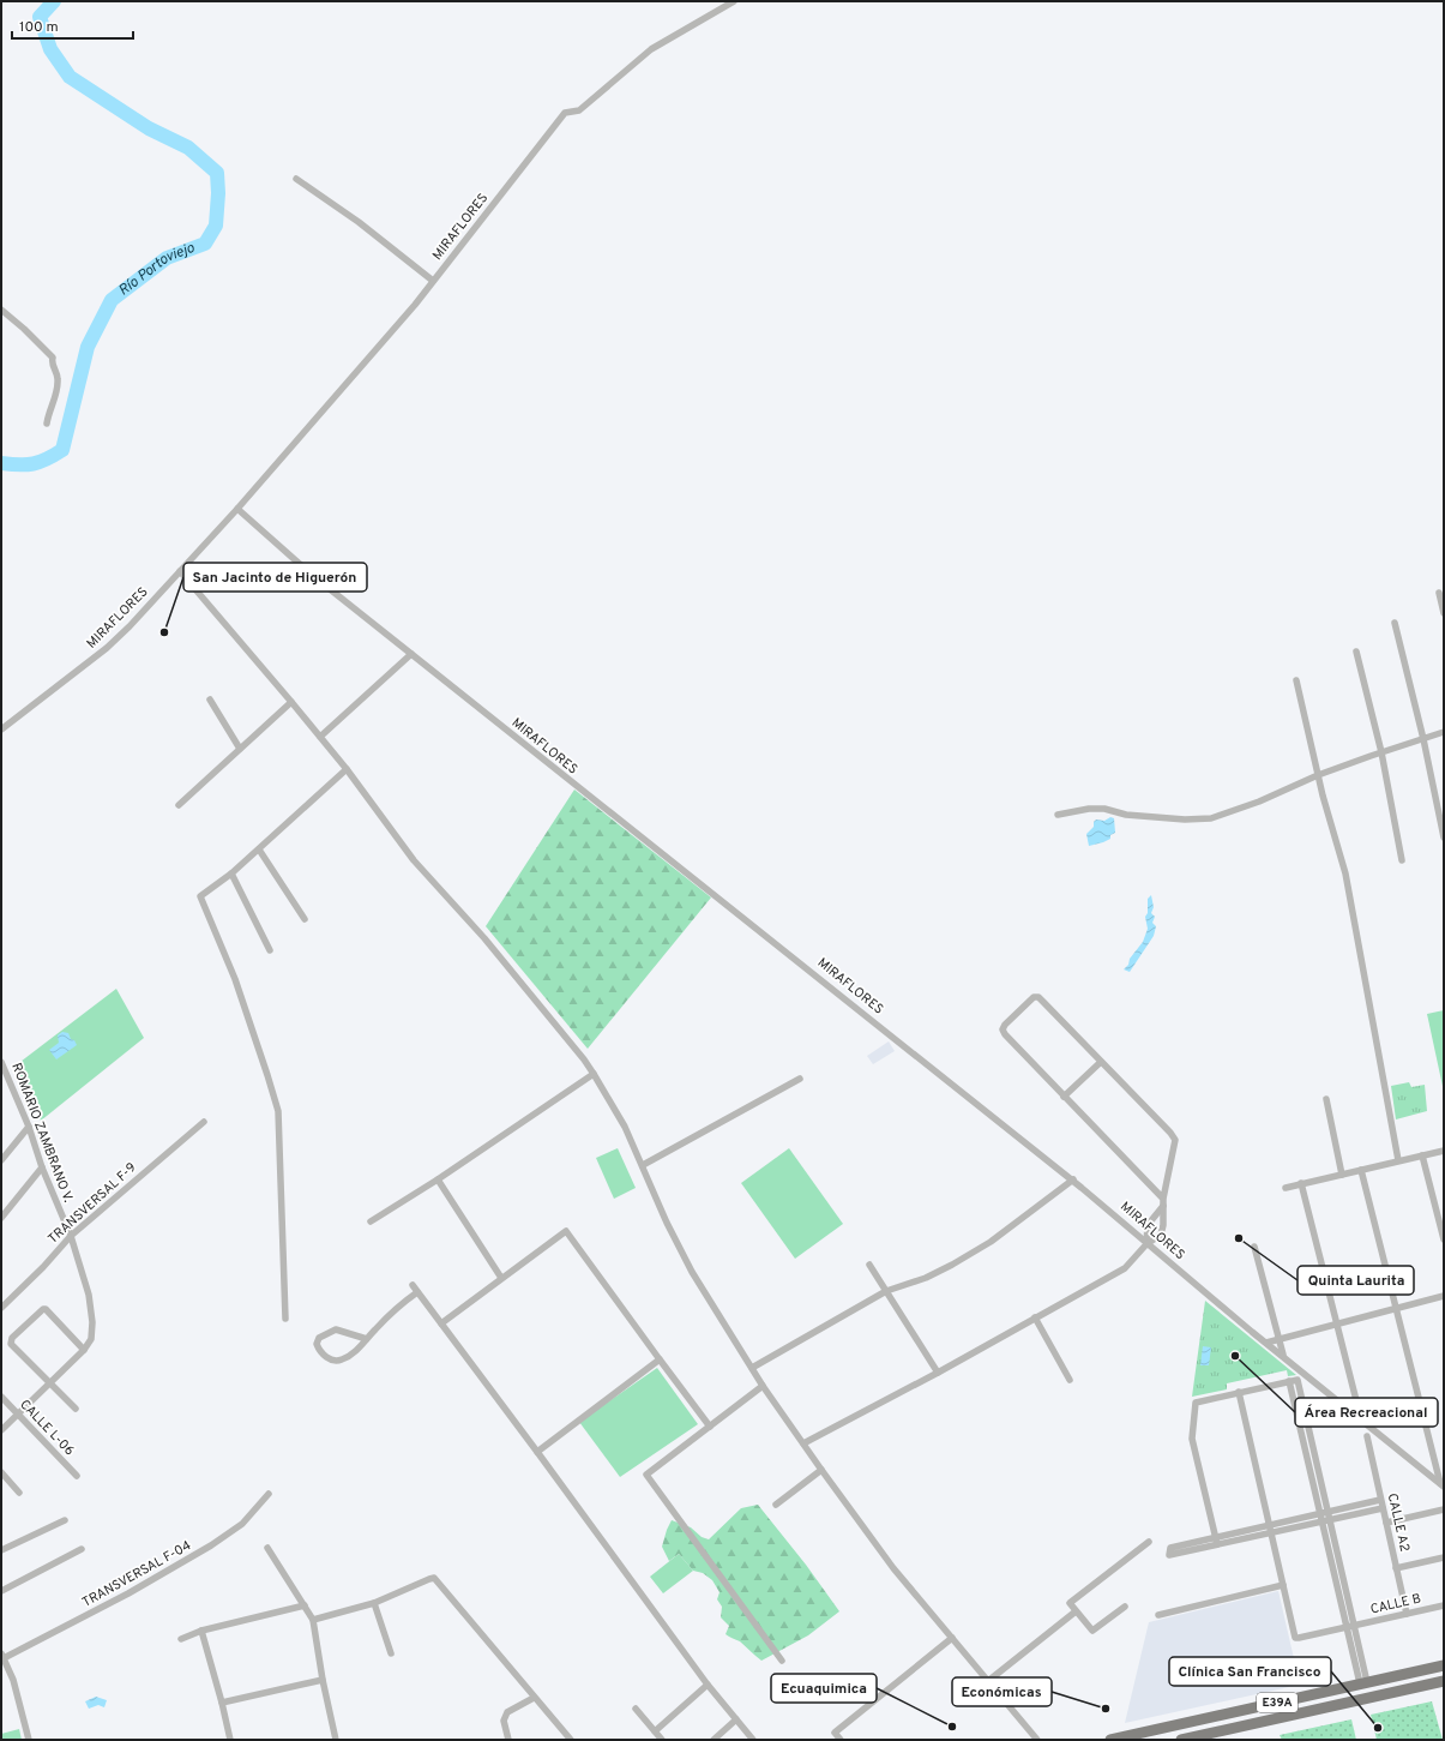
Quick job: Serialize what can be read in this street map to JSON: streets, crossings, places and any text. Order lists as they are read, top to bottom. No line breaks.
{"streets":{"main road":["E39A"],"street":["MIRAFLORES","ROMARIO ZAMBRANO V.","TRANSVERSAL F-9","CALLE L-06","CALLE A2","TRANSVERSAL F-04","CALLE B"]},"crossings":[["ROMARIO ZAMBRANO V.","TRANSVERSAL F-9"],["CALLE A2","CALLE B"]],"water":["Río Portoviejo"],"places":["San Jacinto de Higuerón","Quinta Laurita","Área Recreacional","Económicas","Ecuaquimica","Clínica San Francisco"],"scale_bar":"100 m"}
